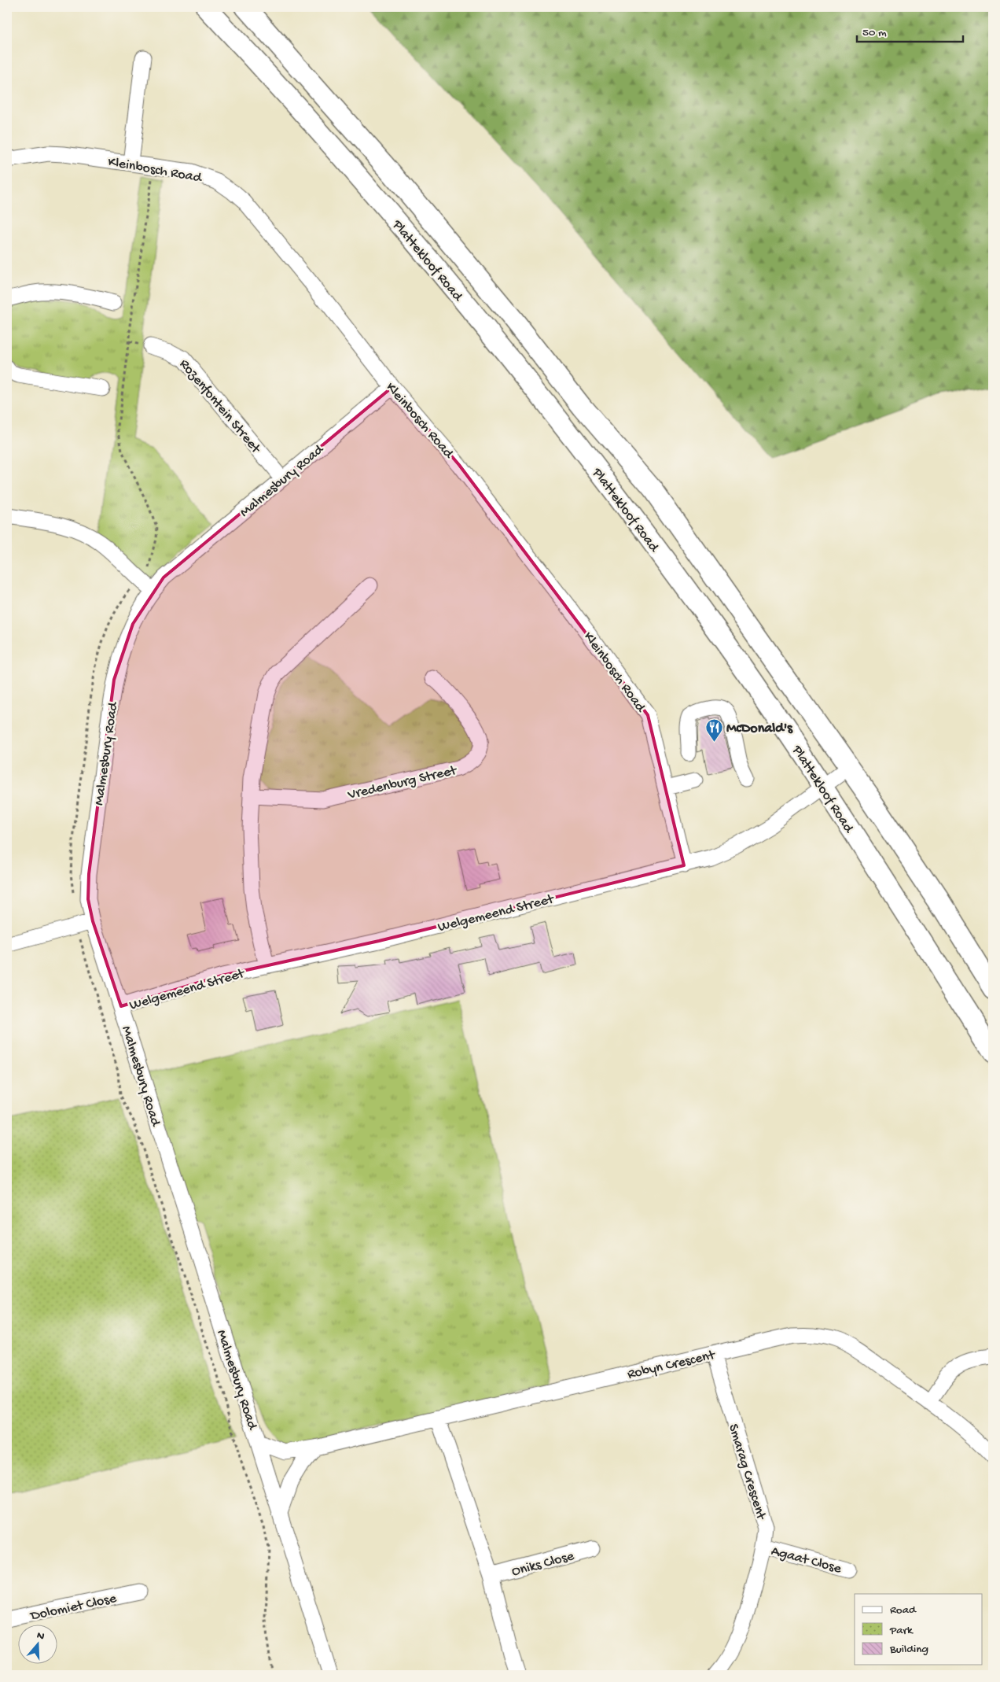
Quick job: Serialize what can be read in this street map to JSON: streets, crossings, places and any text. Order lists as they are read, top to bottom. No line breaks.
{"streets":{"main road":["Plattekloof Road"],"street":["Kleinbosch Road","Rozenfontein Street","Malmesbury Road","Vredenburg Street","Welgemeend Street","Robyn Crescent","Smarag Crescent","Agaat Close","Oniks Close","Dolomiet Close"]},"crossings":[["Kleinbosch Road","Malmesbury Road"],["Kleinbosch Road","Welgemeend Street"],["Plattekloof Road","Welgemeend Street"],["Rozenfontein Street","Malmesbury Road"],["Malmesbury Road","Welgemeend Street"],["Malmesbury Road","Robyn Crescent"],["Robyn Crescent","Smarag Crescent"],["Smarag Crescent","Agaat Close"]],"places":{"restaurant":["McDonald's"]},"legend":["Road","Park","Building"],"scale_bar":"50 m","north":"top"}
